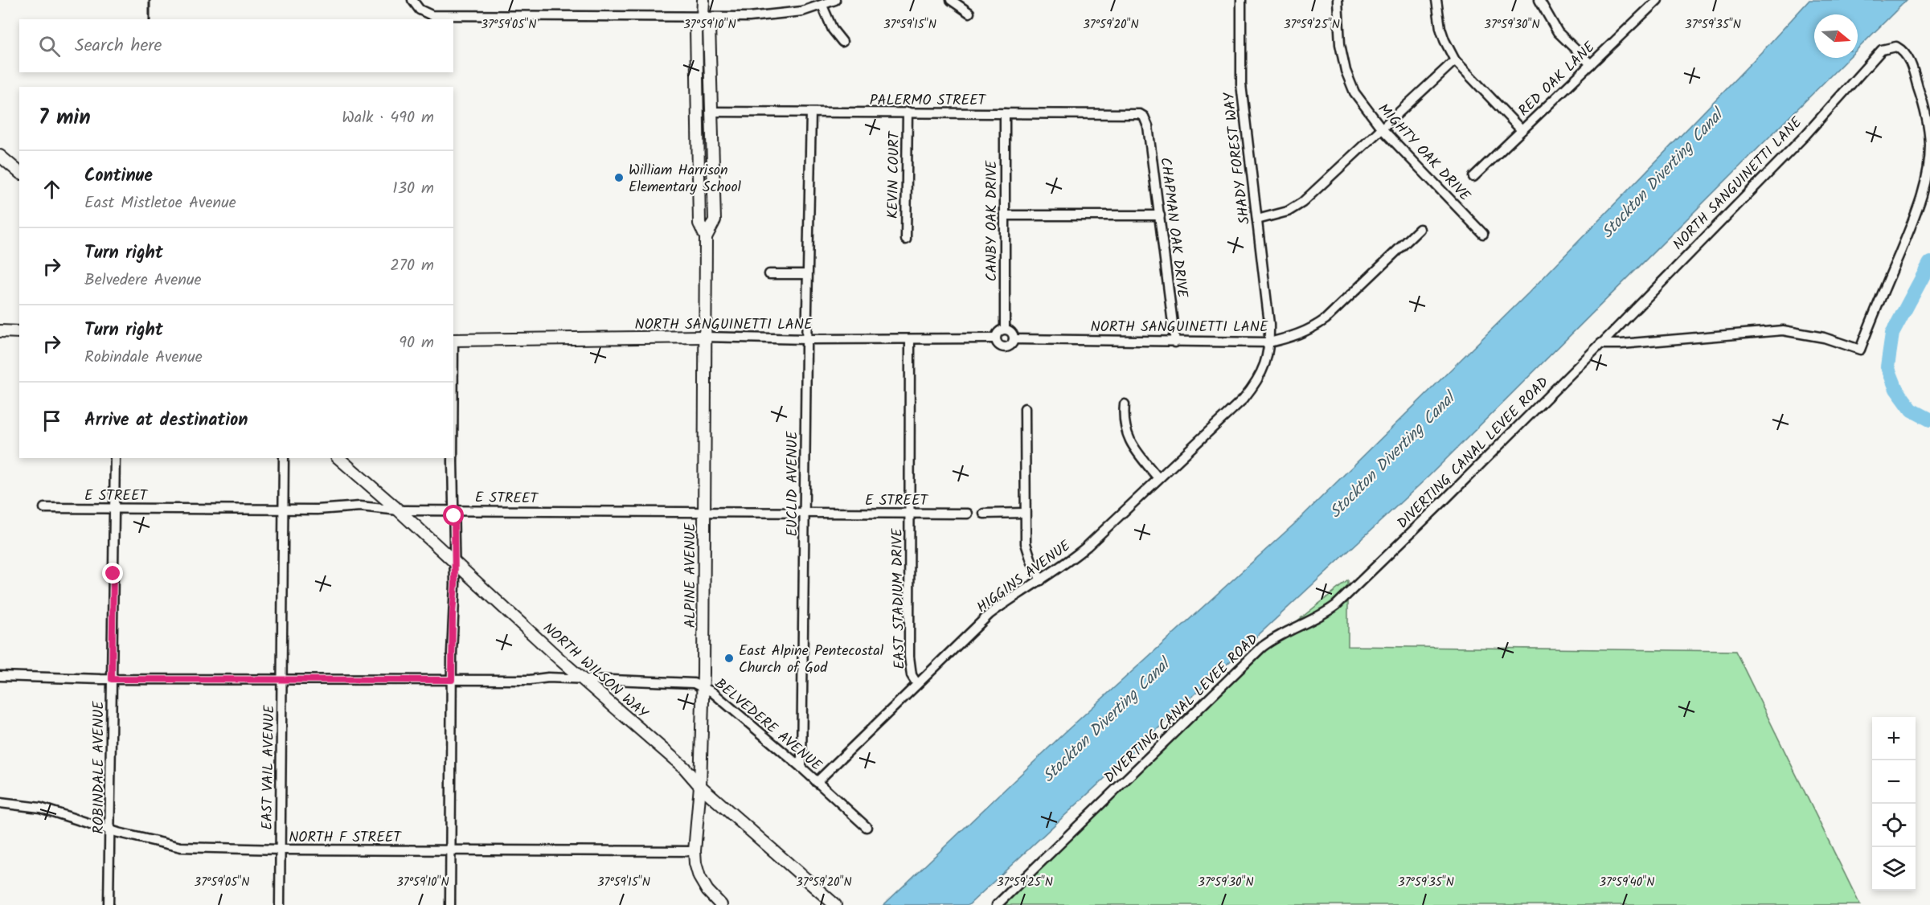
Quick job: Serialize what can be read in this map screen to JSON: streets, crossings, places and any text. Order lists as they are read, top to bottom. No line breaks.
{"streets":{"street":["RED OAK LANE","PALERMO STREET","MIGHTY OAK DRIVE","SHADY FOREST WAY","KEVIN COURT","NORTH SANGUINETTI LANE","CANBY OAK DRIVE","CHAPMAN OAK DRIVE","DIVERTING CANAL LEVEE ROAD","EUCLID AVENUE","E STREET","ALPINE AVENUE","HIGGINS AVENUE","EAST STADIUM DRIVE","NORTH WILSON WAY","BELVEDERE AVENUE","ROBINDALE AVENUE","EAST VAIL AVENUE","NORTH F STREET"]},"crossings":[["PALERMO STREET","KEVIN COURT"],["PALERMO STREET","CANBY OAK DRIVE"],["PALERMO STREET","CHAPMAN OAK DRIVE"],["PALERMO STREET","EUCLID AVENUE"],["PALERMO STREET","ALPINE AVENUE"],["SHADY FOREST WAY","NORTH SANGUINETTI LANE"],["SHADY FOREST WAY","HIGGINS AVENUE"],["NORTH SANGUINETTI LANE","CANBY OAK DRIVE"],["NORTH SANGUINETTI LANE","CHAPMAN OAK DRIVE"],["NORTH SANGUINETTI LANE","DIVERTING CANAL LEVEE ROAD"],["NORTH SANGUINETTI LANE","EUCLID AVENUE"],["NORTH SANGUINETTI LANE","ALPINE AVENUE"],["NORTH SANGUINETTI LANE","HIGGINS AVENUE"],["NORTH SANGUINETTI LANE","EAST STADIUM DRIVE"],["EUCLID AVENUE","E STREET"],["EUCLID AVENUE","BELVEDERE AVENUE"],["E STREET","ALPINE AVENUE"],["E STREET","EAST STADIUM DRIVE"],["E STREET","NORTH WILSON WAY"],["E STREET","ROBINDALE AVENUE"],["E STREET","EAST VAIL AVENUE"],["ALPINE AVENUE","NORTH WILSON WAY"],["ALPINE AVENUE","BELVEDERE AVENUE"],["ALPINE AVENUE","NORTH F STREET"],["HIGGINS AVENUE","EAST STADIUM DRIVE"],["HIGGINS AVENUE","BELVEDERE AVENUE"],["NORTH WILSON WAY","BELVEDERE AVENUE"],["BELVEDERE AVENUE","ROBINDALE AVENUE"],["BELVEDERE AVENUE","EAST VAIL AVENUE"],["ROBINDALE AVENUE","NORTH F STREET"],["EAST VAIL AVENUE","NORTH F STREET"]],"water":["Stockton Diverting Canal"],"places":["William Harrison Elementary School","East Alpine Pentecostal Church of God"],"north":"right","page":{"search":"Search here","heading":["7 min","Walk · 490 m"],"list":[["Continue","East Mistletoe Avenue","130 m"],["Turn right","Belvedere Avenue","270 m"],["Turn right","Robindale Avenue","90 m"],"Arrive at destination"],"map_buttons":["+","−"]},"coordinates":["37°59'05\"N","37°59'10\"N","37°59'15\"N","37°59'20\"N","37°59'25\"N","37°59'30\"N","37°59'35\"N","37°59'40\"N"]}
